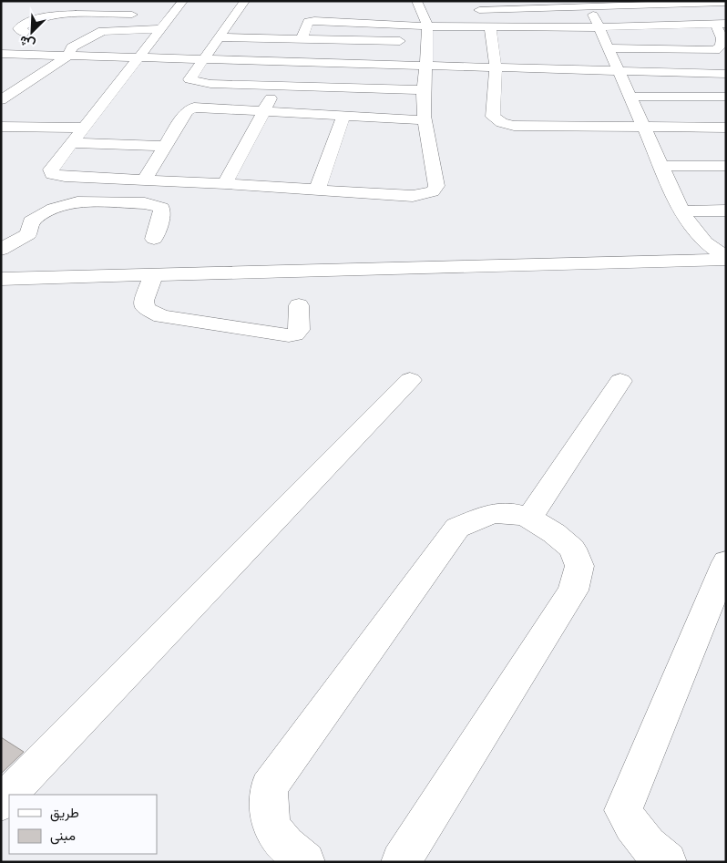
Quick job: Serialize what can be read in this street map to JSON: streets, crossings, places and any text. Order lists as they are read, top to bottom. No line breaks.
{"legend":["طريق","مبنى"],"north":"bottom left"}
